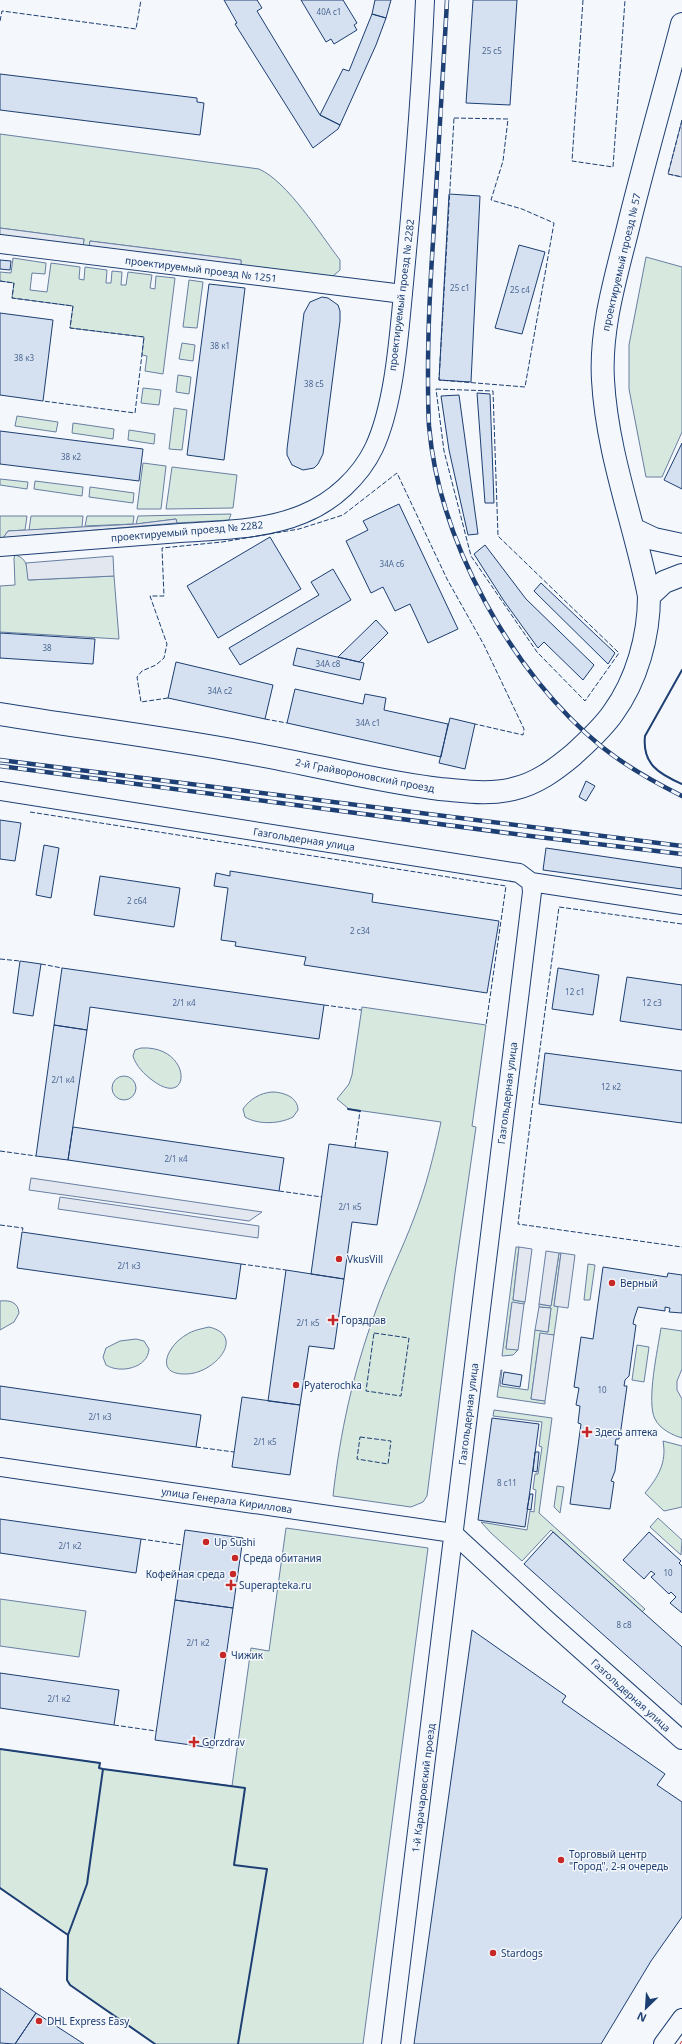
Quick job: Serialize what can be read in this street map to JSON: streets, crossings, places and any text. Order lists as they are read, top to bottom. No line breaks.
{"streets":{"main road":["проектируемый проезд № 57","2-й Грайвороновский проезд"],"street":["проектируемый проезд № 1251","проектируемый проезд № 2282","Газгольдерная улица","улица Генерала Кириллова","1-й Карачаровский проезд"]},"crossings":[["проектируемый проезд № 57","2-й Грайвороновский проезд"],["проектируемый проезд № 1251","проектируемый проезд № 2282"],["Газгольдерная улица","улица Генерала Кириллова"],["Газгольдерная улица","1-й Карачаровский проезд"],["улица Генерала Кириллова","1-й Карачаровский проезд"]],"places":{"other":["VkusVill","Верный","Pyaterochka","Up Sushi","Среда обитания","Кофейная среда","Чижик","Торговый центр \"Город\", 2-я очередь","Stardogs","DHL Express Easy"],"health":["Горздрав","Здесь аптека","Superapteka.ru","Gorzdrav"]},"house_numbers":["40А с1","25 с5","25 с1","25 с4","38 к1","38 к3","38 с5","38 к2","34А с6","38","34А с8","34А с2","34А с1","2 с64","2 с34","12 с1","2/1 к4","12 с3","2/1 к4","12 к2","2/1 к4","2/1 к5","2/1 к3","2/1 к5","10","2/1 к3","2/1 к5","8 с11","2/1 к2","10","8 с8","2/1 к2","2/1 к2"],"north":"bottom left"}
